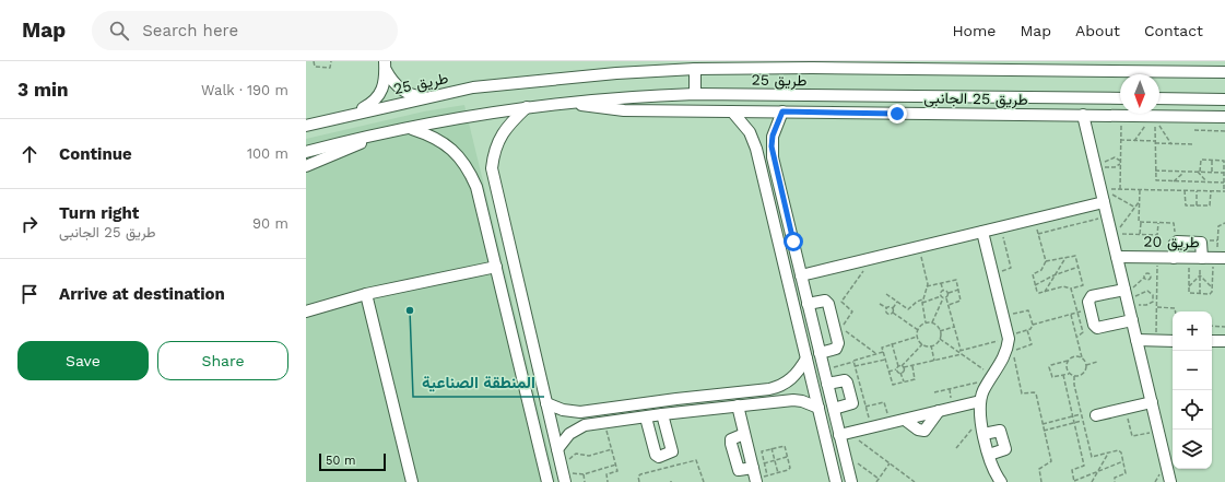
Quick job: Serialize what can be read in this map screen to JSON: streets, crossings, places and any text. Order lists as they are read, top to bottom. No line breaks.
{"streets":{"street":["طريق 25","طريق 25 الجانبى","طريق 20"]},"crossings":[["طريق 25","طريق 25 الجانبى"]],"places":["المنطقة الصناعية"],"scale_bar":"50 m","north":"bottom","page":{"header":"Map","search":"Search here","nav":["Home","Map","About","Contact"],"heading":["3 min","Walk · 190 m"],"list":[["Continue","100 m"],["Turn right","طريق 25 الجانبى","90 m"],"Arrive at destination"],"map_buttons":["+","−"],"buttons":["Save","Share"],"scale":"50 m"}}
